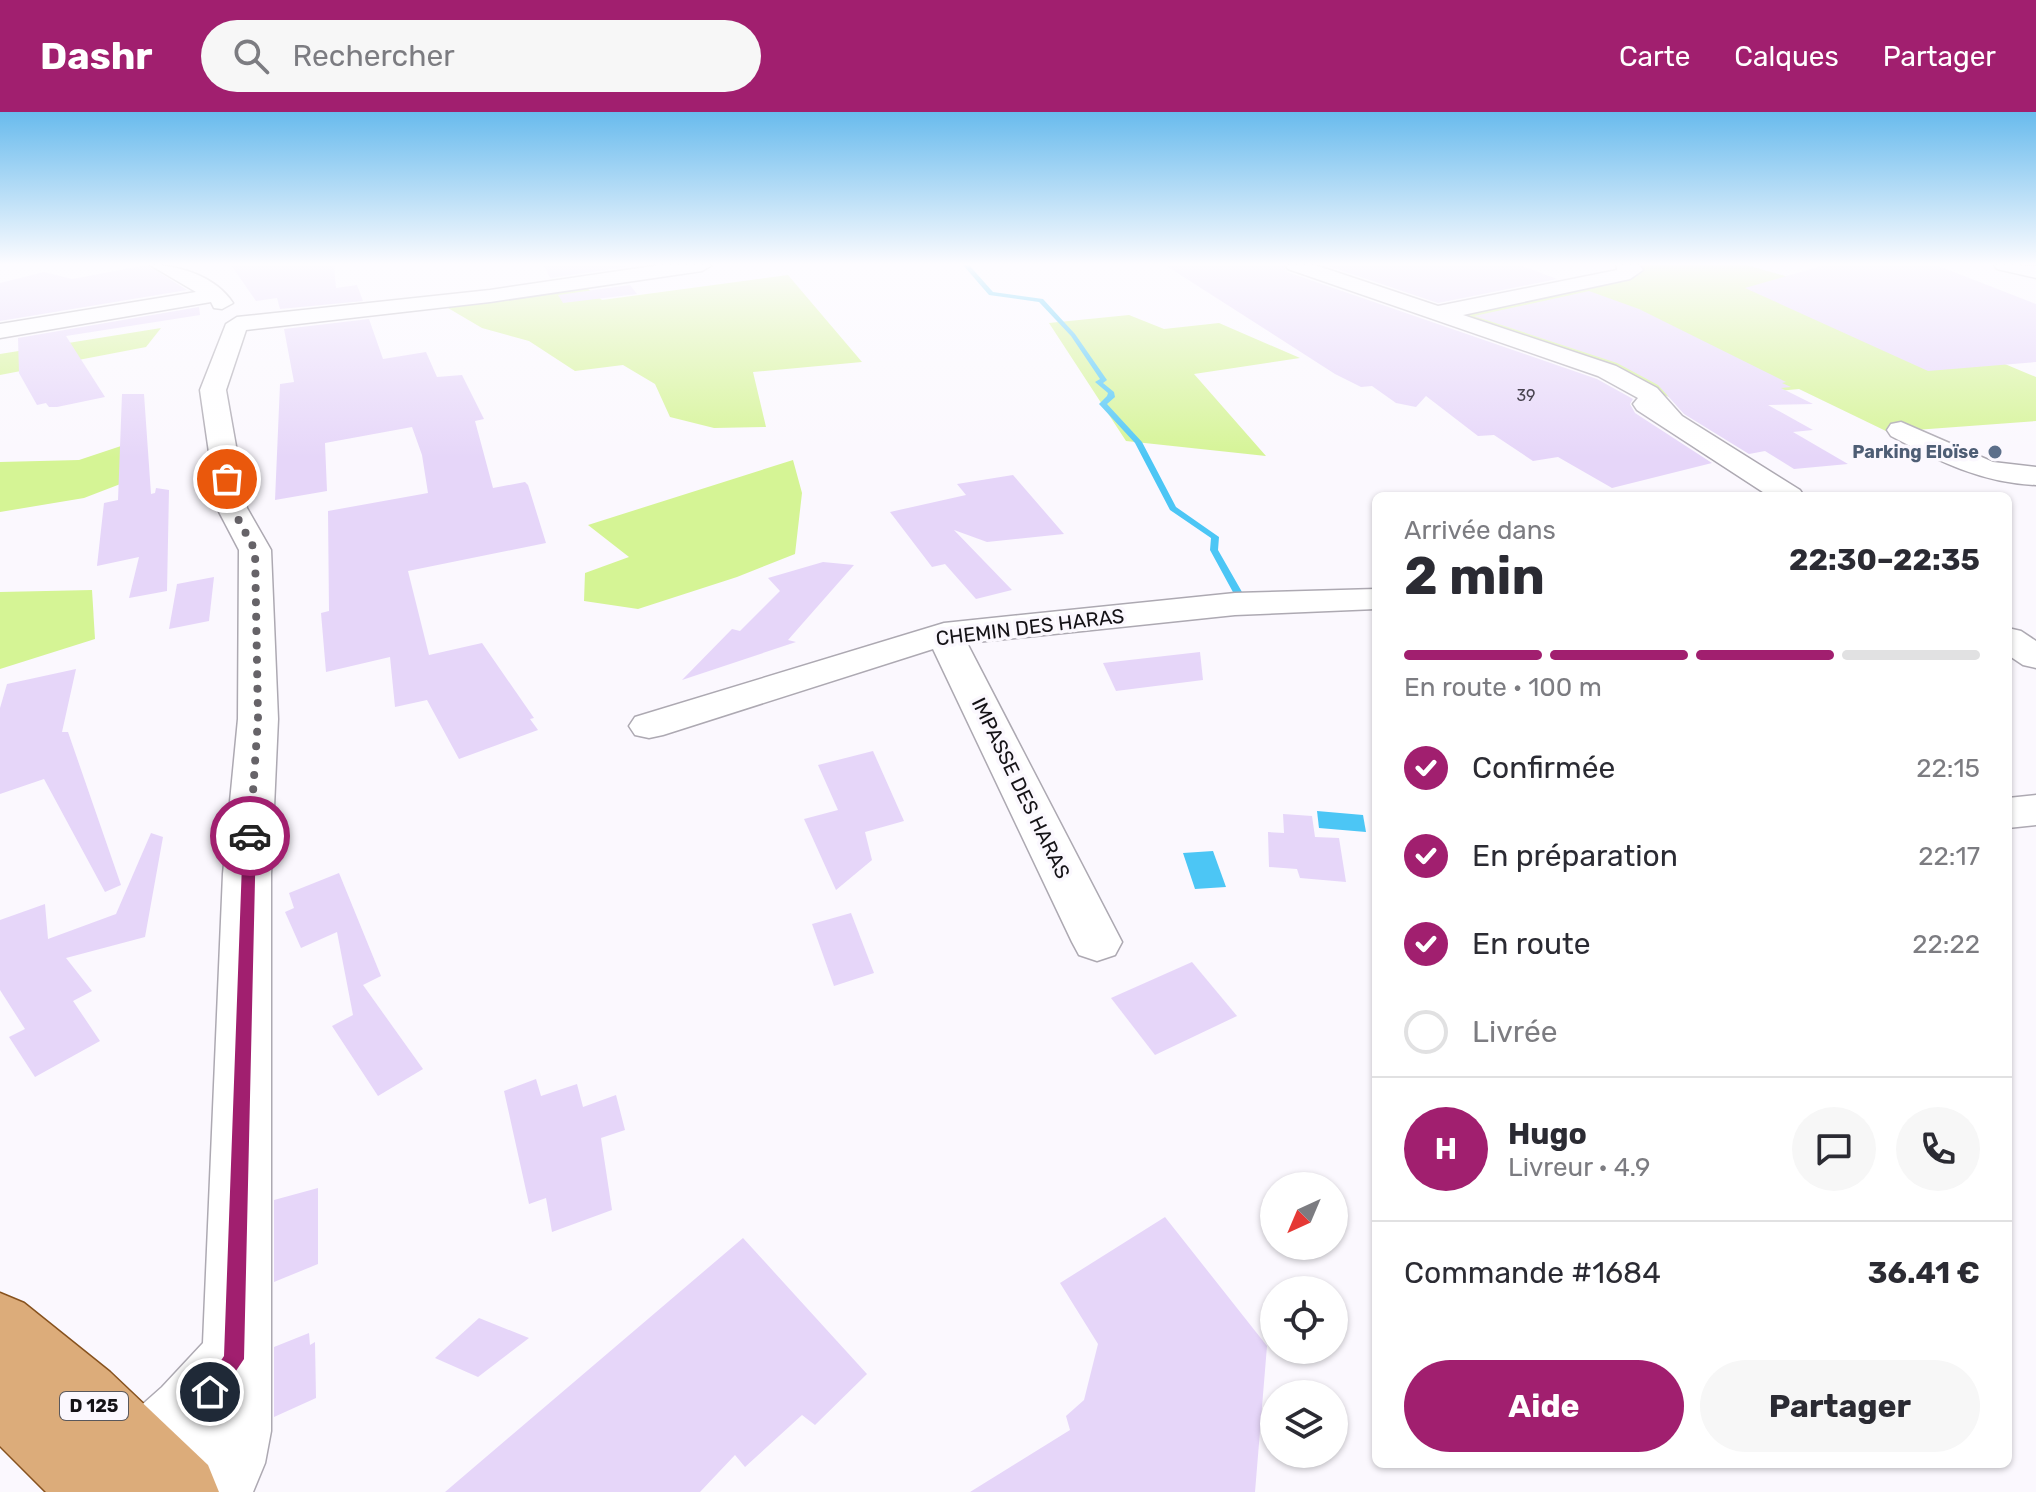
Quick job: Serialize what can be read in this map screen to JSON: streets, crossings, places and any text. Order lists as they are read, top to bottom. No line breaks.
{"streets":{"main road":["D 125"],"street":["CHEMIN DES HARAS","IMPASSE DES HARAS"]},"crossings":[["CHEMIN DES HARAS","IMPASSE DES HARAS"]],"places":["Parking Eloïse"],"house_numbers":["39"],"north":"bottom left","page":{"header":"Dashr","search":"Rechercher","nav":["Carte","Calques","Partager"],"heading":["2 min","Arrivée dans","22:30–22:35"],"panel":["Hugo","Livreur · 4.9","Commande #1684","36.41 €"],"bar":"En route · 100 m","list":[["Confirmée","22:15"],["En préparation","22:17"],["En route","22:22"],"Livrée"],"round":"H","buttons":["Aide","Partager"]}}
